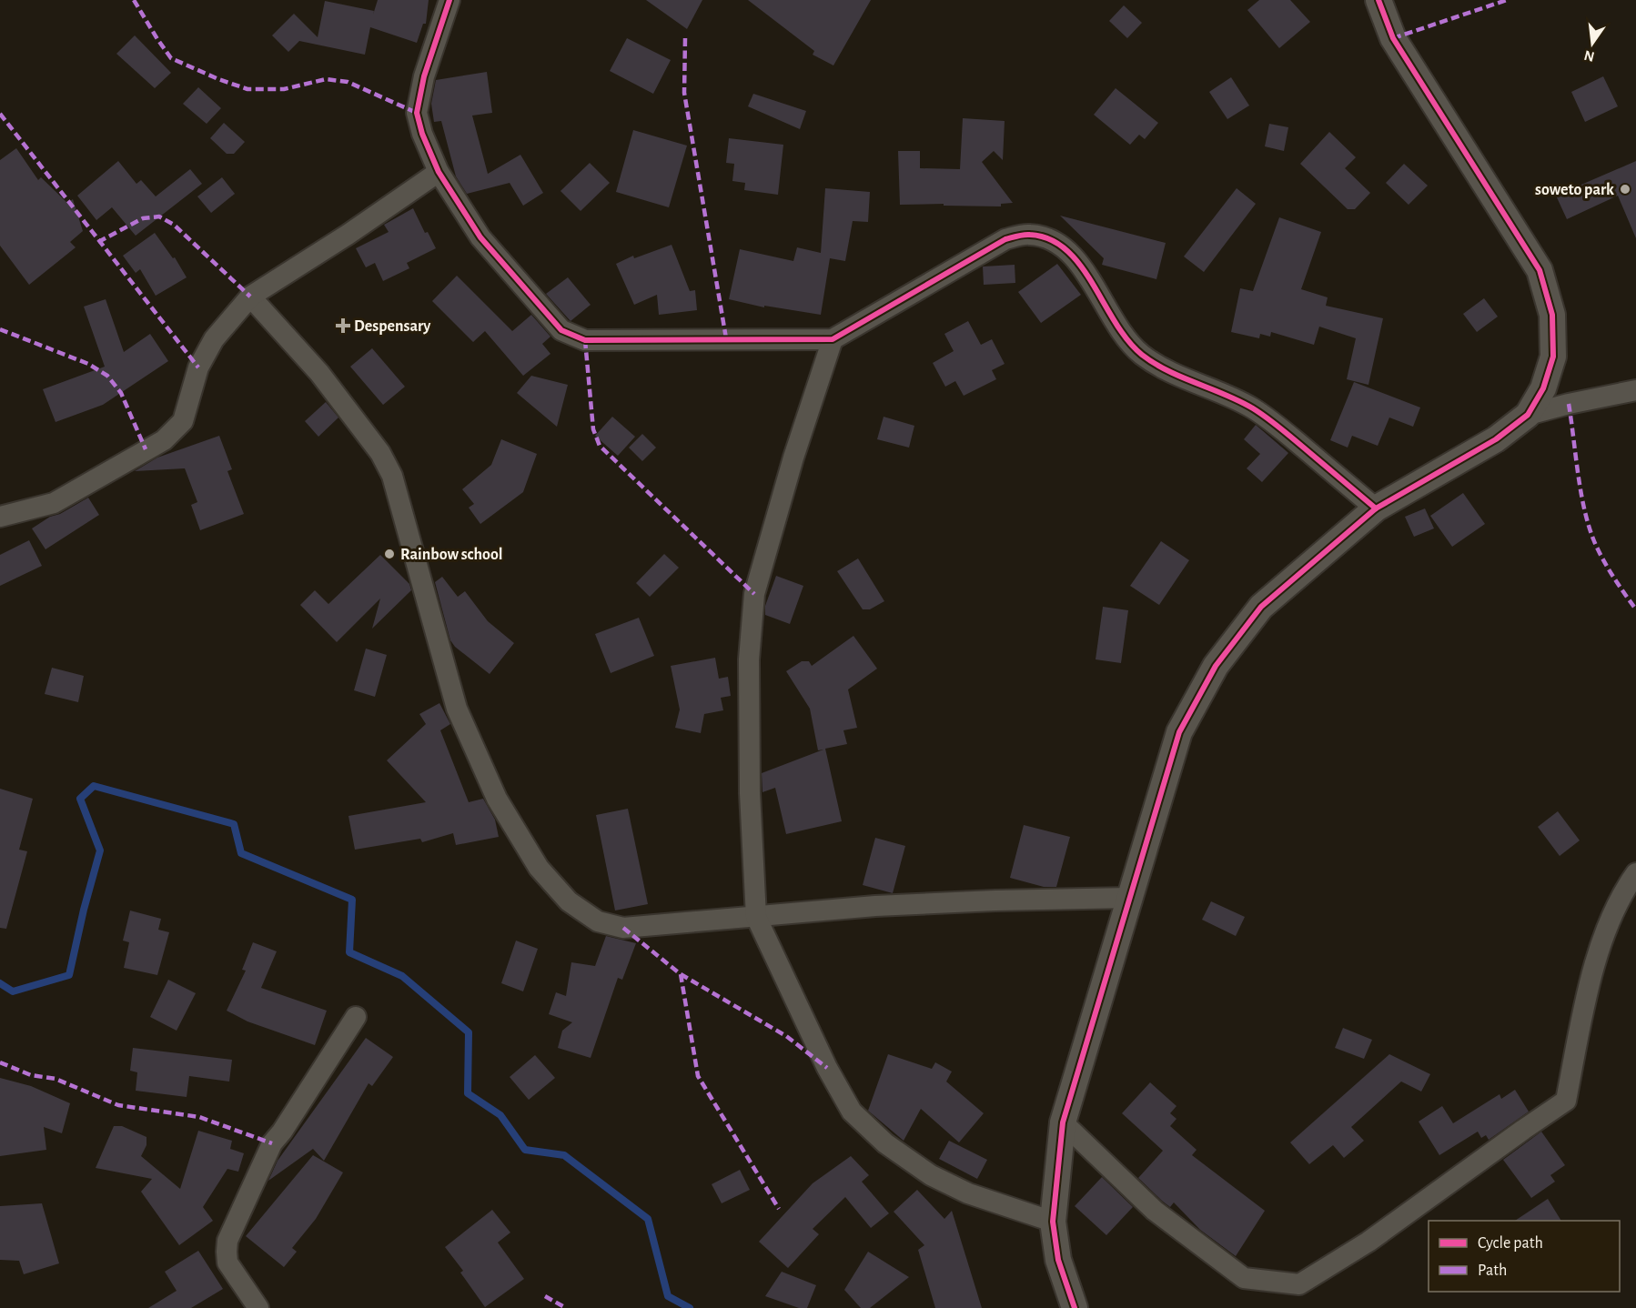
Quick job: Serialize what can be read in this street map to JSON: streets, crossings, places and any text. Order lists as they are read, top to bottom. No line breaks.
{"places":{"other":["soweto park","Rainbow school"],"health":["Despensary"]},"legend":["Cycle path","Path"],"north":"bottom"}
